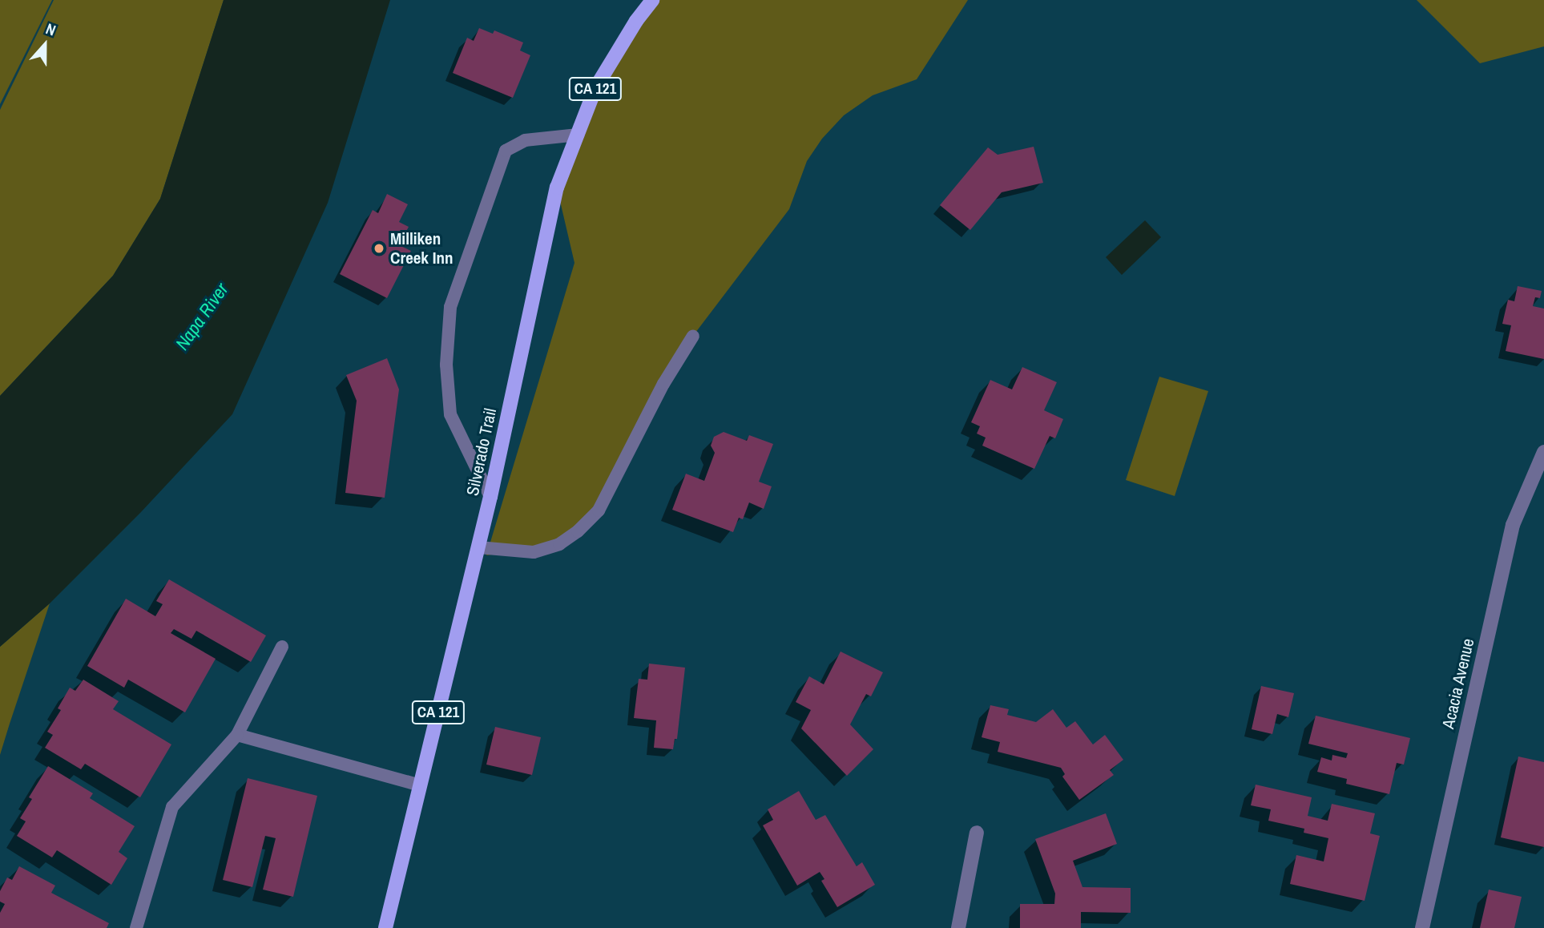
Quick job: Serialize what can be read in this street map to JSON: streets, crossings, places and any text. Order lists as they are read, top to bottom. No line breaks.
{"streets":{"main road":["CA 121","Silverado Trail"],"street":["Acacia Avenue"]},"water":["Napa River"],"places":["Milliken Creek Inn"],"north":"top"}
